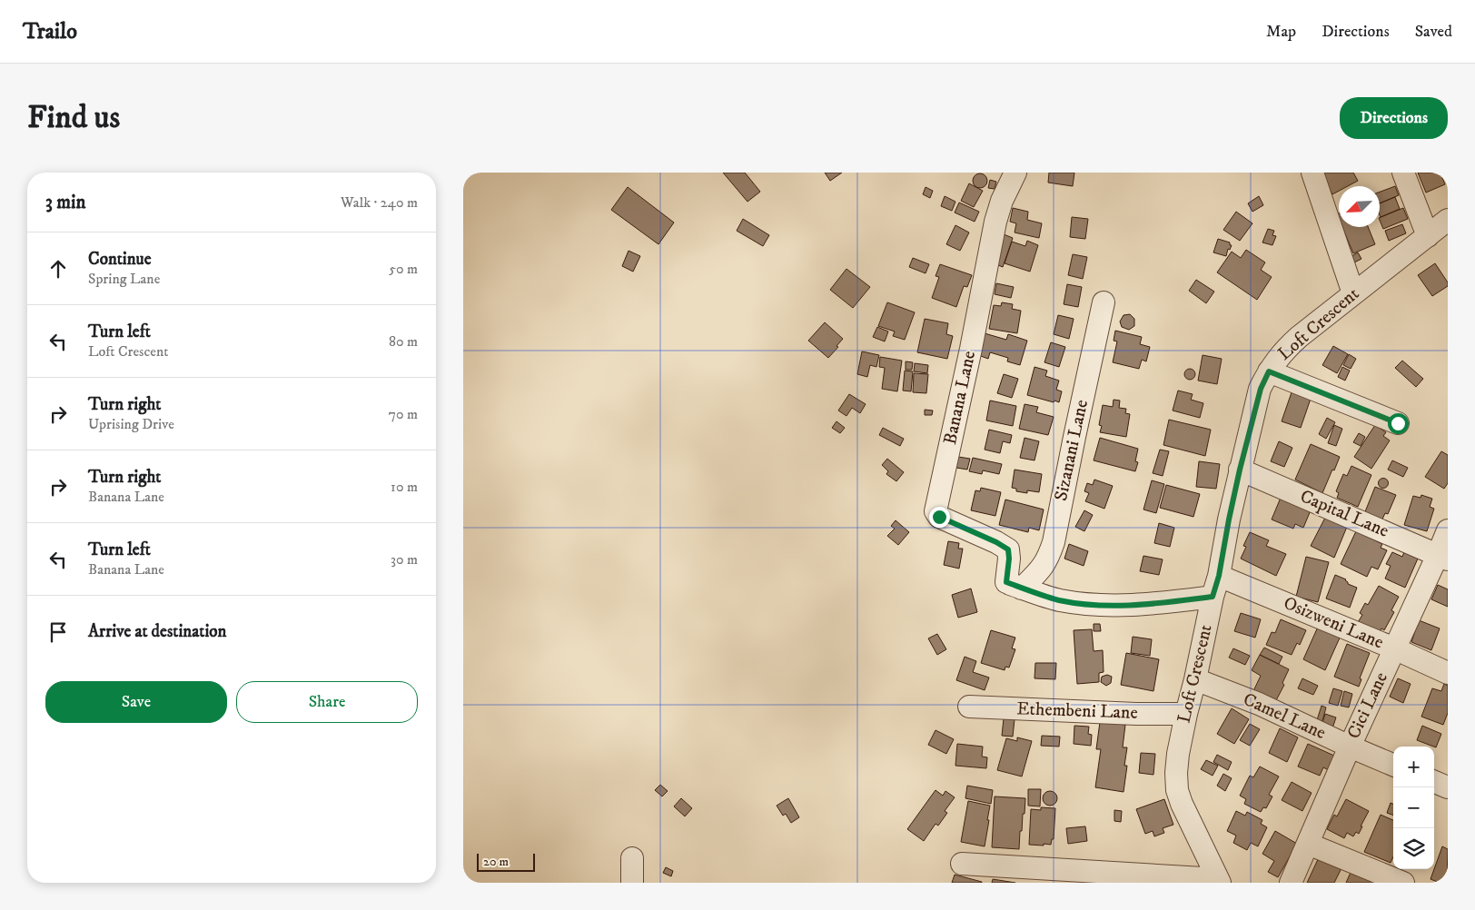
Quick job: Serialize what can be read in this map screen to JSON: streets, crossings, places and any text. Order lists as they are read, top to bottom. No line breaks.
{"streets":{"street":["Loft Crescent","Banana Lane","Sizanani Lane","Capital Lane","Osizweni Lane","Cici Lane","Ethembeni Lane","Camel Lane"]},"crossings":[["Loft Crescent","Capital Lane"],["Loft Crescent","Osizweni Lane"],["Loft Crescent","Ethembeni Lane"],["Loft Crescent","Camel Lane"],["Banana Lane","Sizanani Lane"],["Capital Lane","Cici Lane"],["Osizweni Lane","Cici Lane"],["Cici Lane","Camel Lane"]],"scale_bar":"20 m","north":"bottom left","page":{"header":"Trailo","nav":["Map","Directions","Saved"],"buttons":["Directions",["Save","Share"]],"title":"Find us","heading":["3 min","Walk · 240 m"],"list":[["Continue","Spring Lane","50 m"],["Turn left","Loft Crescent","80 m"],["Turn right","Uprising Drive","70 m"],["Turn right","Banana Lane","10 m"],["Turn left","Banana Lane","30 m"],"Arrive at destination"],"map_buttons":["+","−"],"scale":"20 m"}}
